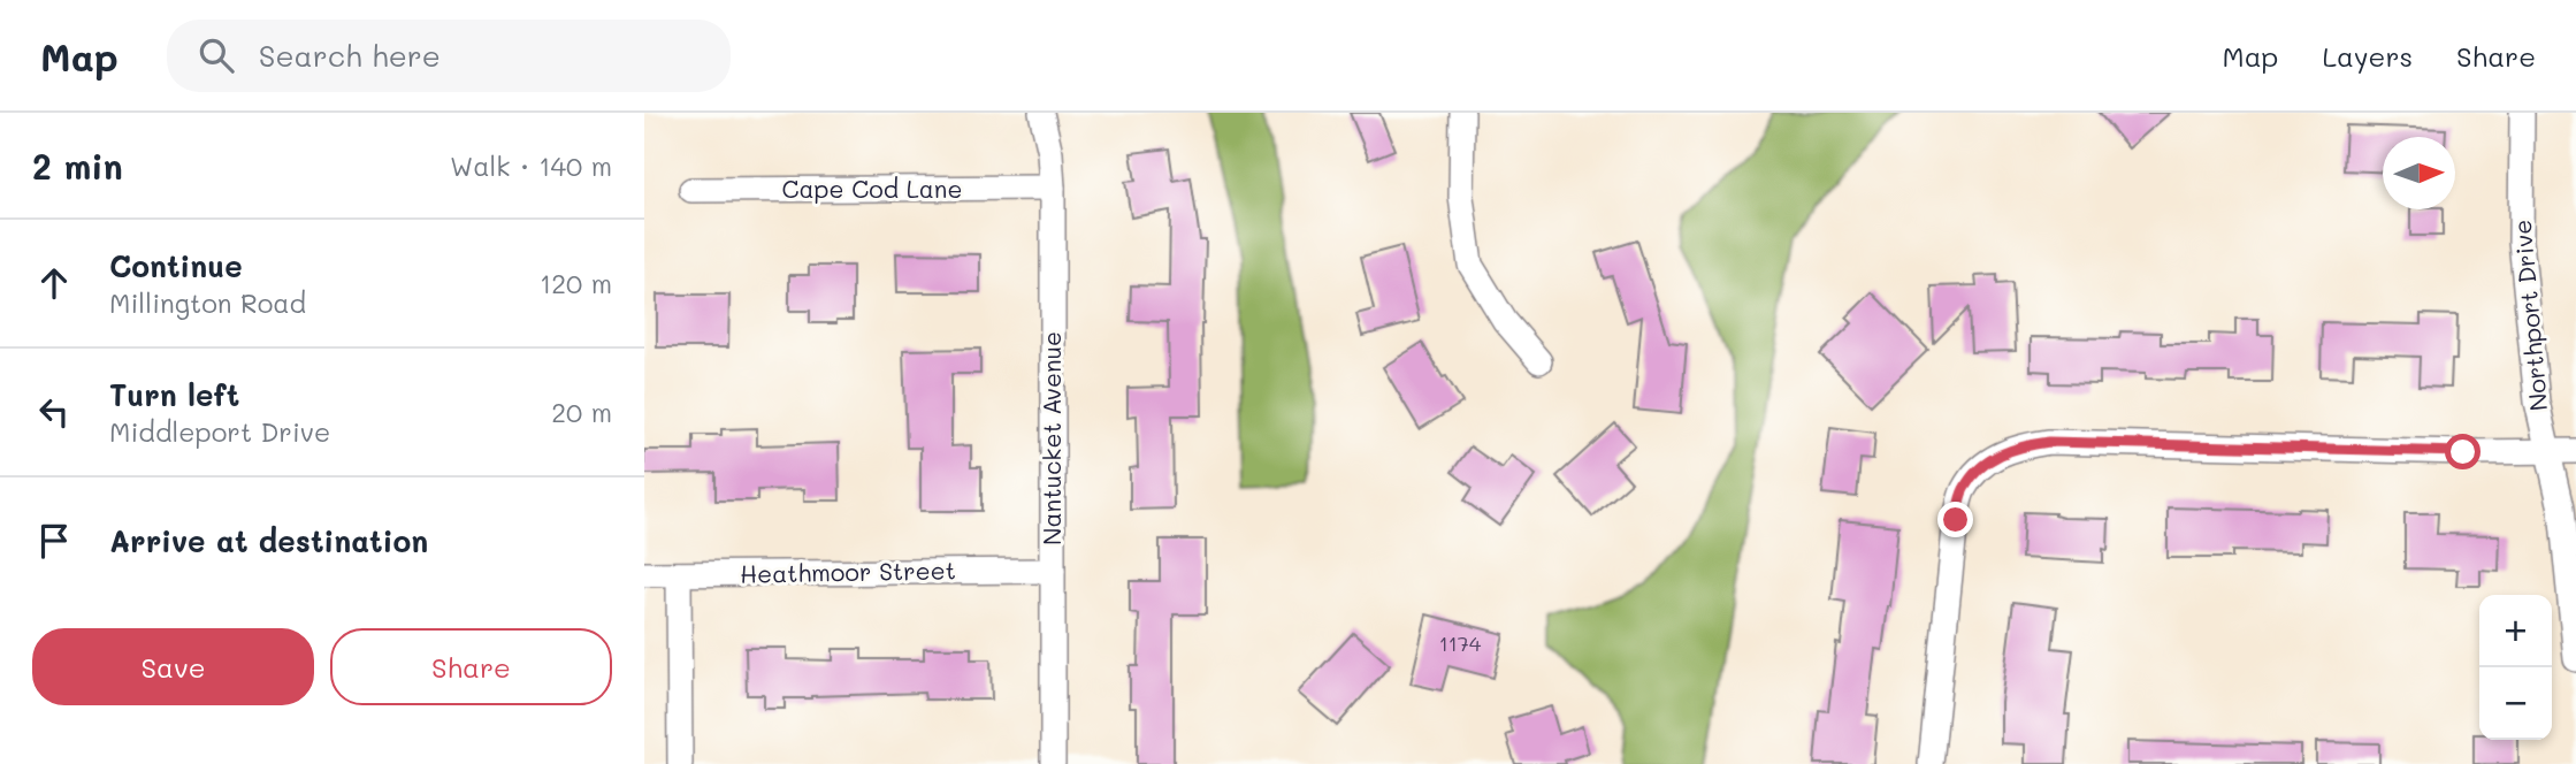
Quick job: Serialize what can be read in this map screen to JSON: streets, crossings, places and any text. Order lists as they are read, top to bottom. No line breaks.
{"streets":{"street":["Cape Cod Lane","Northport Drive","Nantucket Avenue","Heathmoor Street"]},"crossings":[["Cape Cod Lane","Nantucket Avenue"],["Nantucket Avenue","Heathmoor Street"]],"house_numbers":["1174"],"north":"right","page":{"header":"Map","search":"Search here","nav":["Map","Layers","Share"],"heading":["2 min","Walk · 140 m"],"list":[["Continue","Millington Road","120 m"],["Turn left","Middleport Drive","20 m"],"Arrive at destination"],"map_buttons":["+","−"],"buttons":["Save","Share"]}}
